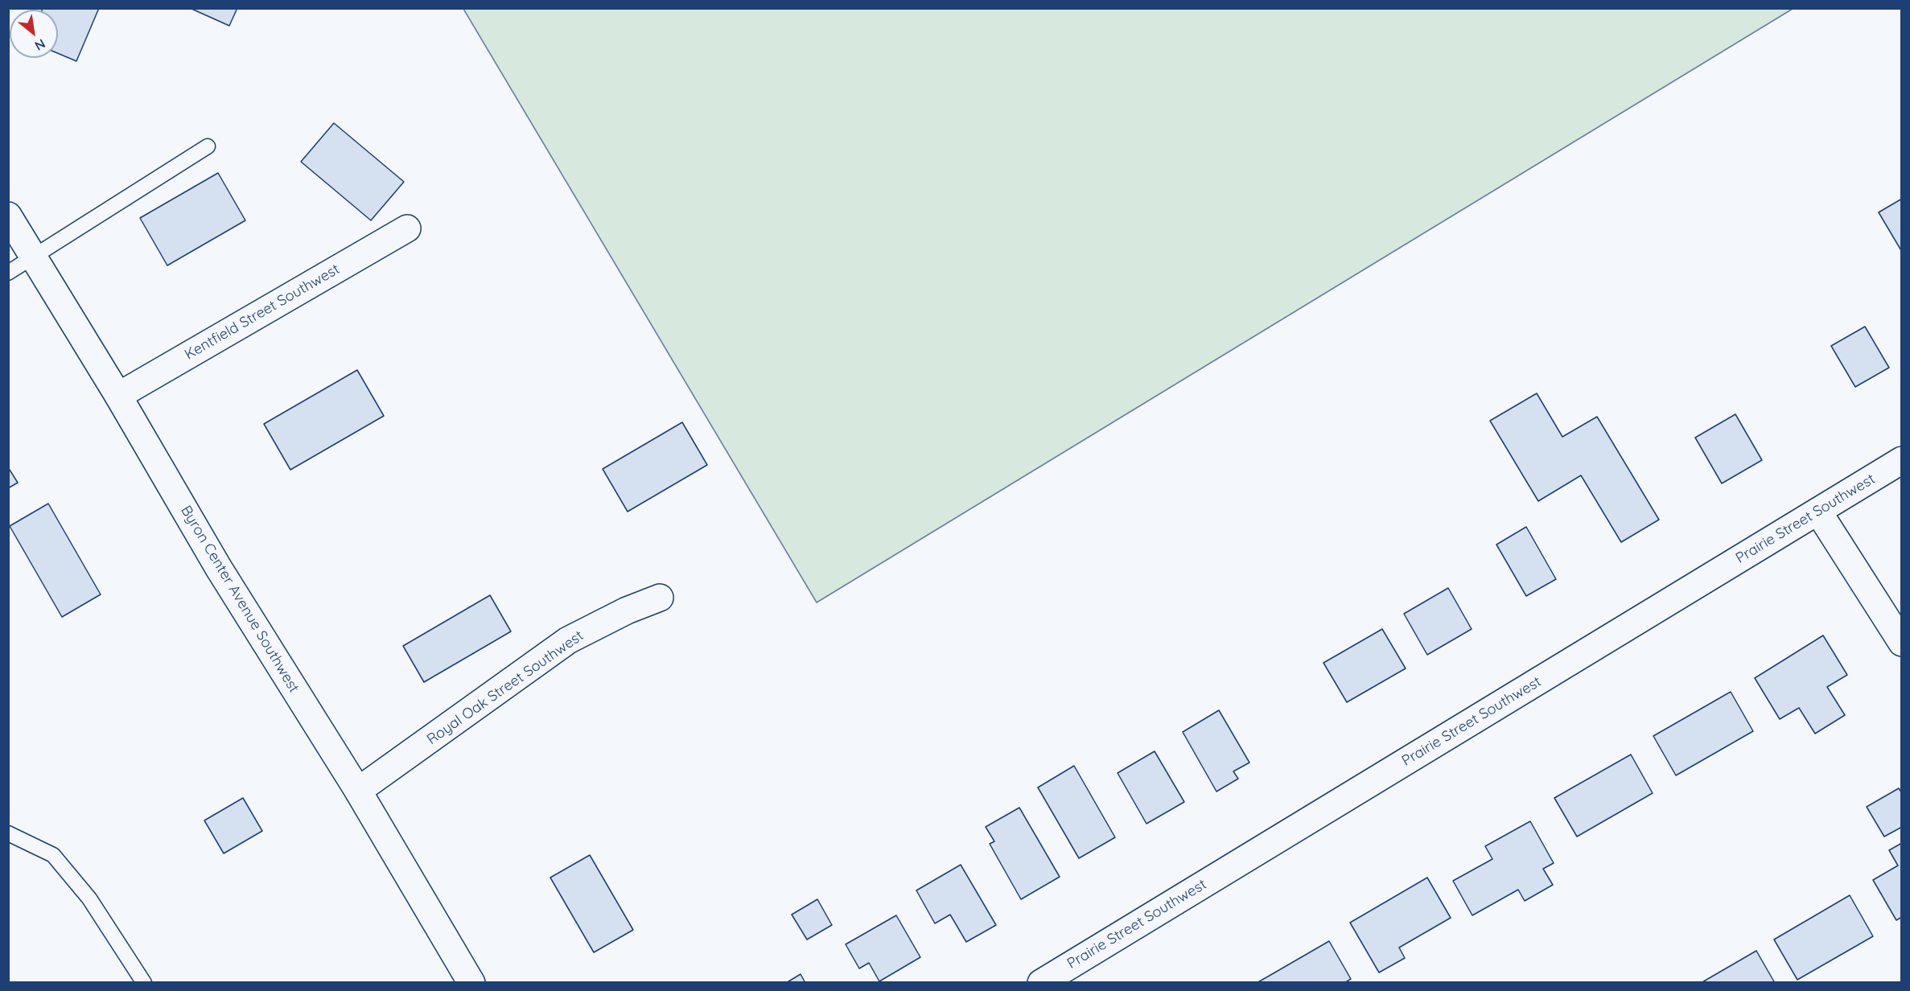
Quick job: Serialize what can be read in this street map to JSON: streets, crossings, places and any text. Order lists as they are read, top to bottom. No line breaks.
{"streets":{"street":["Kentfield Street Southwest","Prairie Street Southwest","Byron Center Avenue Southwest","Royal Oak Street Southwest"]},"crossings":[["Kentfield Street Southwest","Byron Center Avenue Southwest"],["Byron Center Avenue Southwest","Royal Oak Street Southwest"]],"north":"bottom right"}
